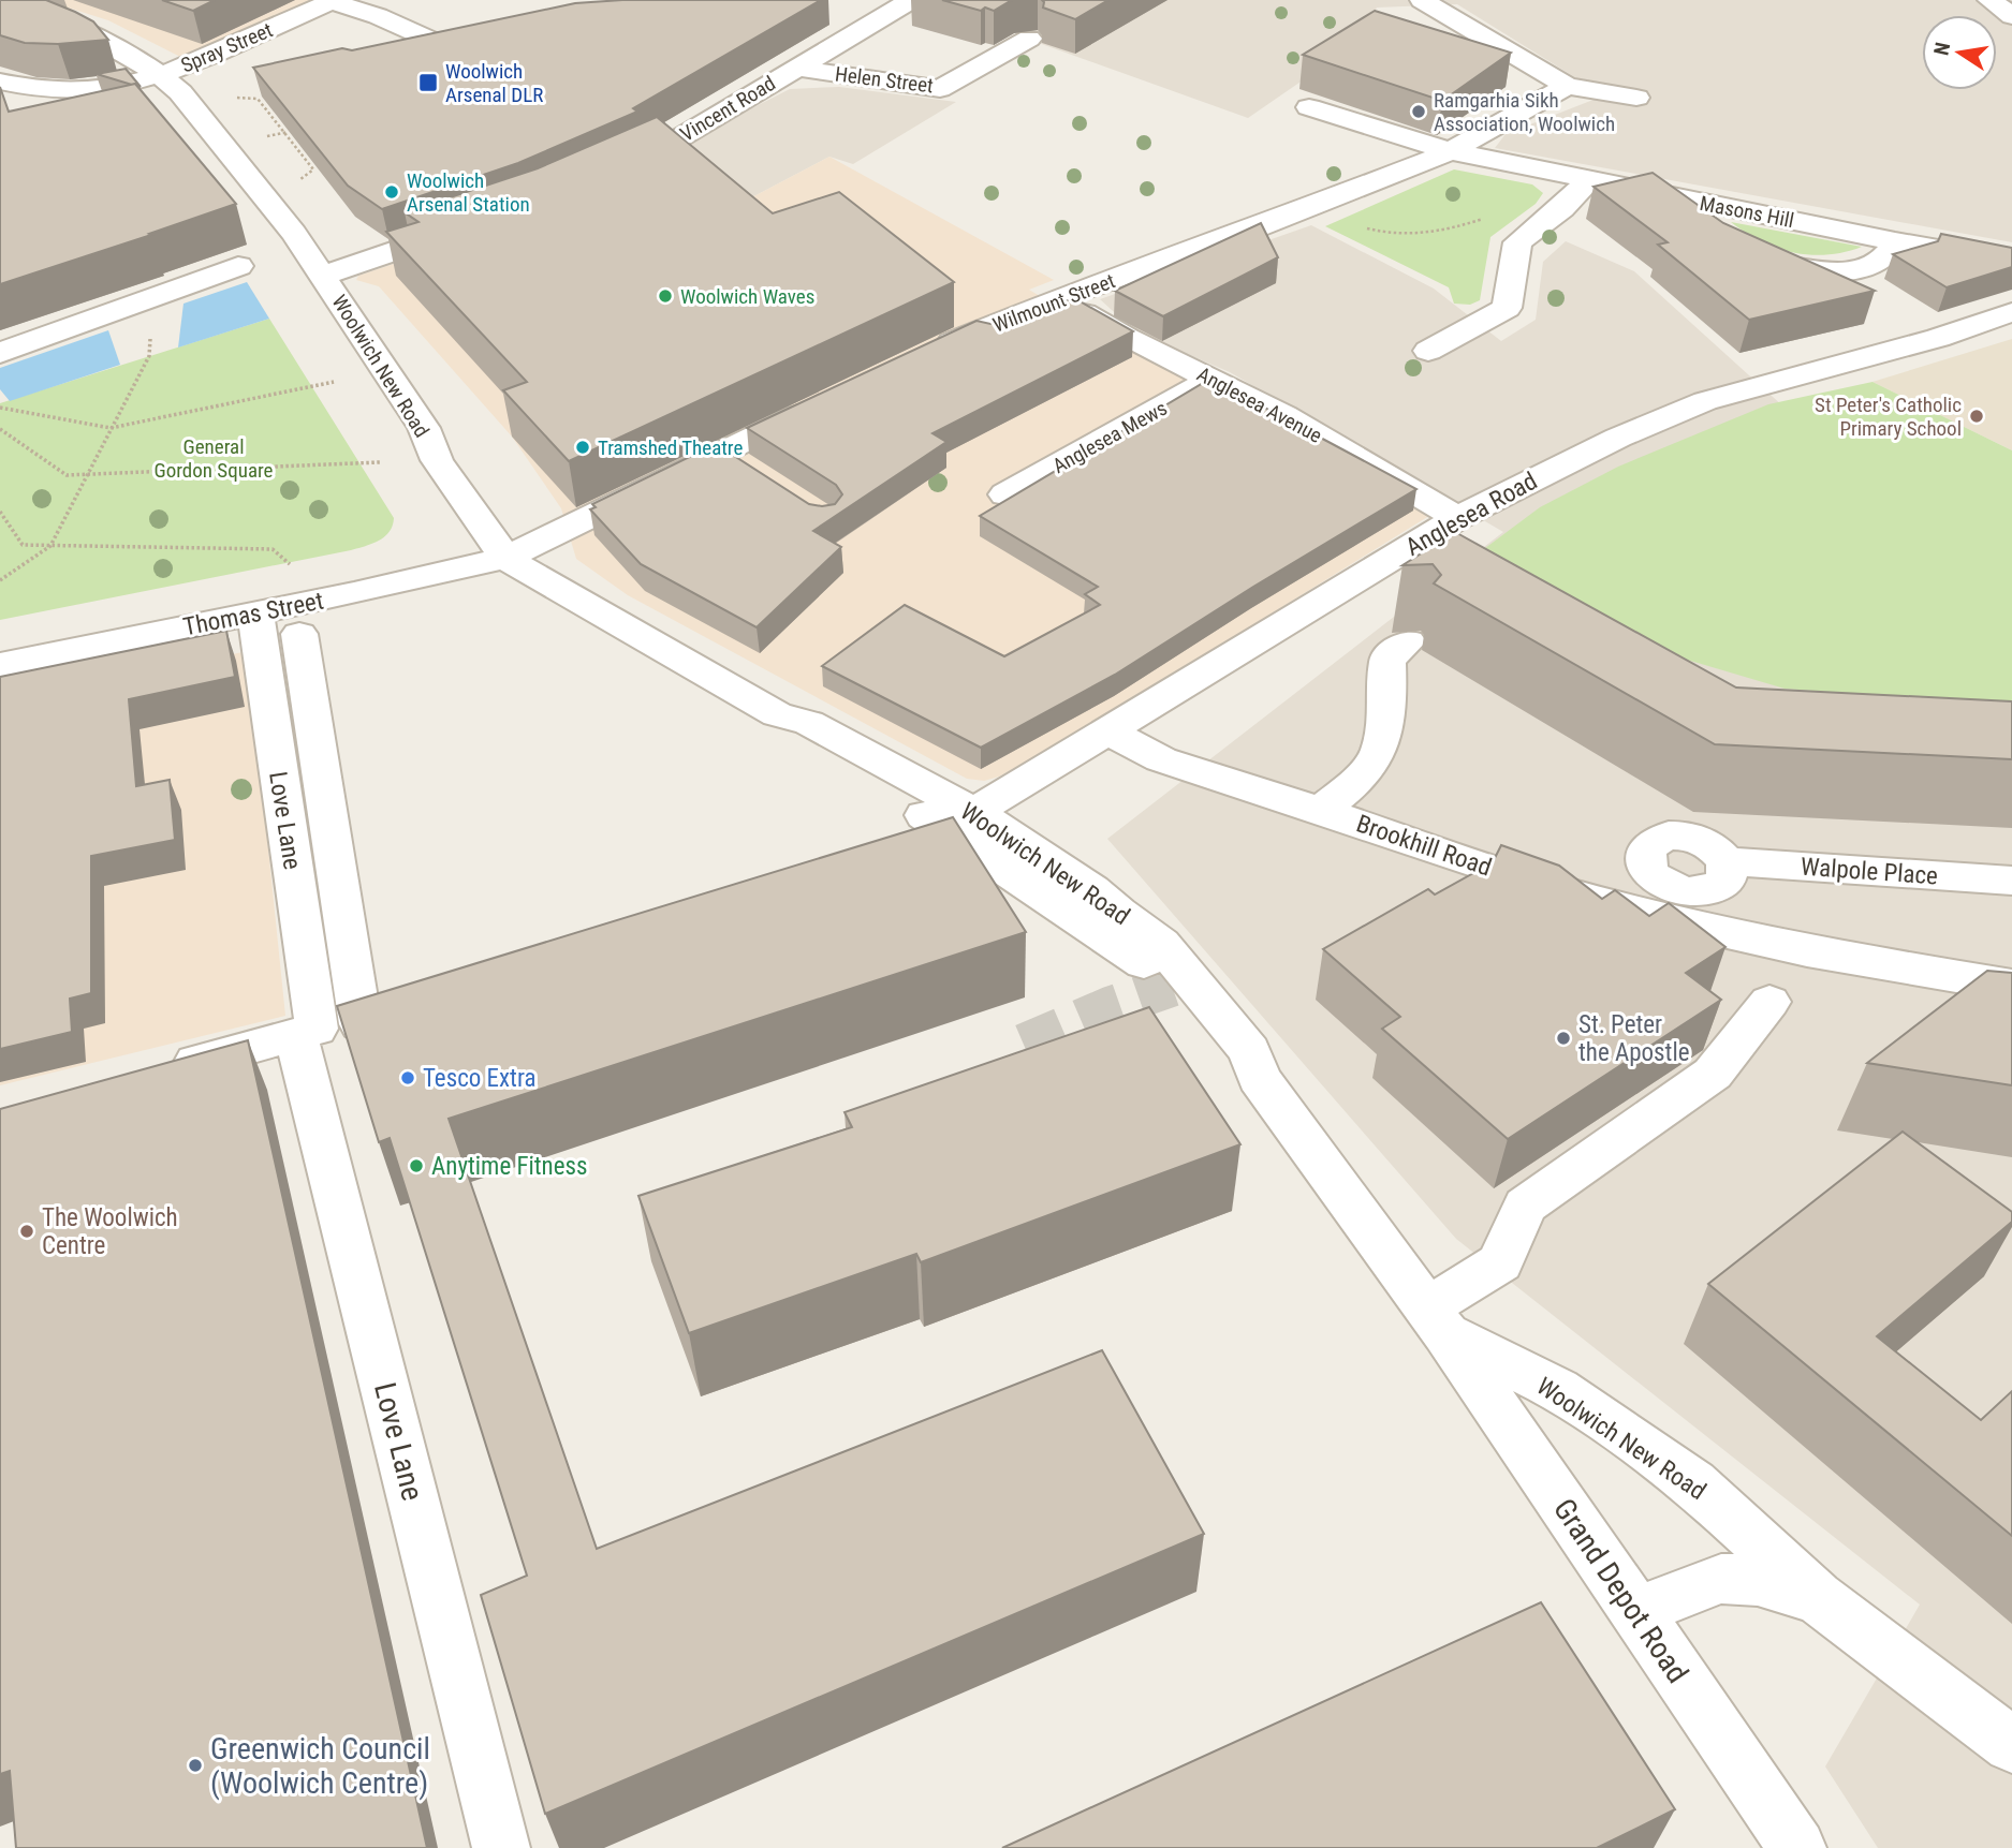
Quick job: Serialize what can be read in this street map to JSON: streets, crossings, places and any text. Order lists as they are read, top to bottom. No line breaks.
{"streets":{"street":["Spray Street","Helen Street","Vincent Road","Masons Hill","Wilmount Street","Woolwich New Road","Anglesea Avenue","Anglesea Mews","Anglesea Road","Thomas Street","Love Lane","Brookhill Road","Walpole Place","Grand Depot Road"]},"crossings":[["Spray Street","Woolwich New Road"],["Helen Street","Vincent Road"],["Masons Hill","Wilmount Street"],["Wilmount Street","Anglesea Avenue"],["Woolwich New Road","Anglesea Road"],["Woolwich New Road","Thomas Street"],["Woolwich New Road","Grand Depot Road"],["Anglesea Avenue","Anglesea Mews"],["Anglesea Avenue","Anglesea Road"],["Anglesea Road","Brookhill Road"],["Thomas Street","Love Lane"],["Brookhill Road","Walpole Place"]],"parks":["General Gordon Square"],"places":{"transit":["Woolwich Arsenal DLR"],"other":["Ramgarhia Sikh Association, Woolwich","Woolwich Arsenal Station","Woolwich Waves","St Peter's Catholic Primary School","Tramshed Theatre","St. Peter the Apostle","Tesco Extra","Anytime Fitness","The Woolwich Centre","Greenwich Council (Woolwich Centre)"]},"north":"left"}
